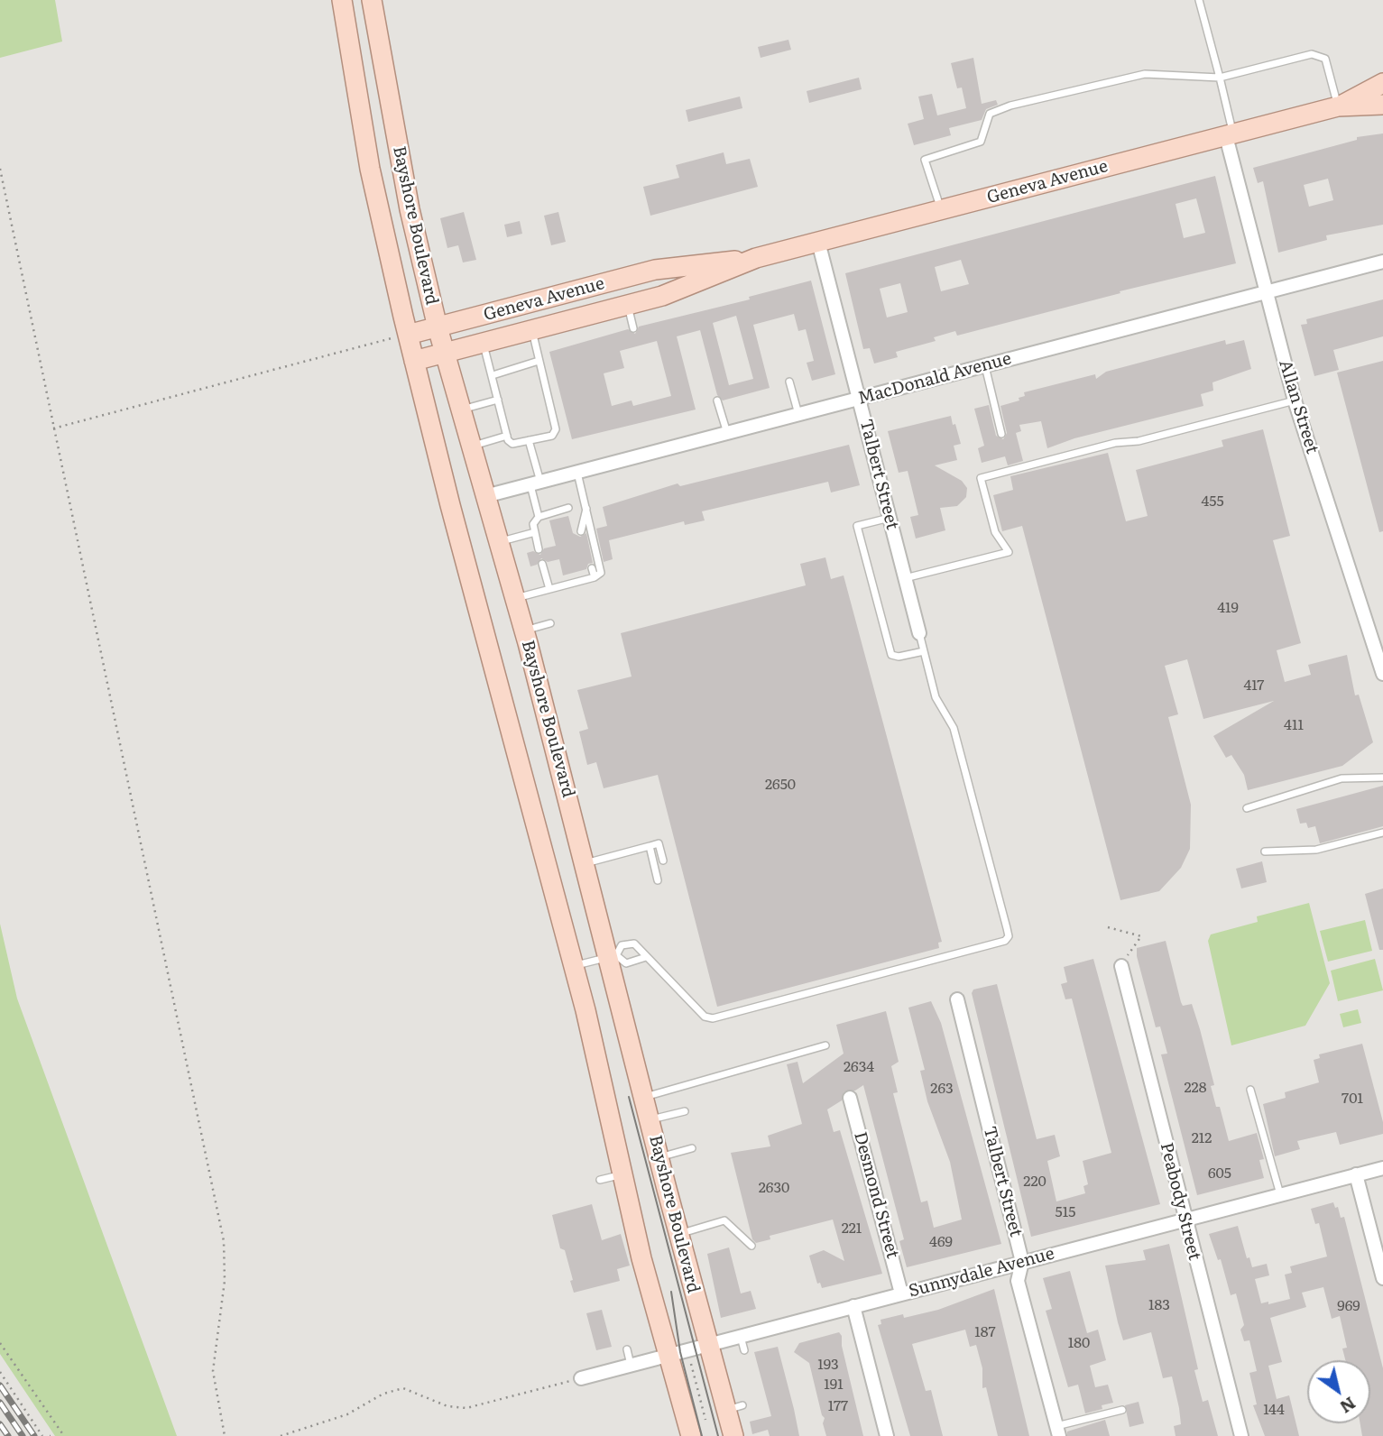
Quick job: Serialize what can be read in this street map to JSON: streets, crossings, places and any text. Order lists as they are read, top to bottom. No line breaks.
{"streets":{"main road":["Geneva Avenue","Bayshore Boulevard"],"street":["MacDonald Avenue","Allan Street","Talbert Street","Desmond Street","Peabody Street","Sunnydale Avenue"]},"crossings":[["Geneva Avenue","Bayshore Boulevard"],["Geneva Avenue","Allan Street"],["Geneva Avenue","Talbert Street"],["Bayshore Boulevard","MacDonald Avenue"],["Bayshore Boulevard","Sunnydale Avenue"],["MacDonald Avenue","Allan Street"],["MacDonald Avenue","Talbert Street"],["Talbert Street","Sunnydale Avenue"],["Desmond Street","Sunnydale Avenue"],["Peabody Street","Sunnydale Avenue"]],"house_numbers":["455","419","417","411","2650","2634","228","263","701","212","605","220","2630","515","221","469","183","969","187","180","193","191","177","144"],"north":"bottom right"}
